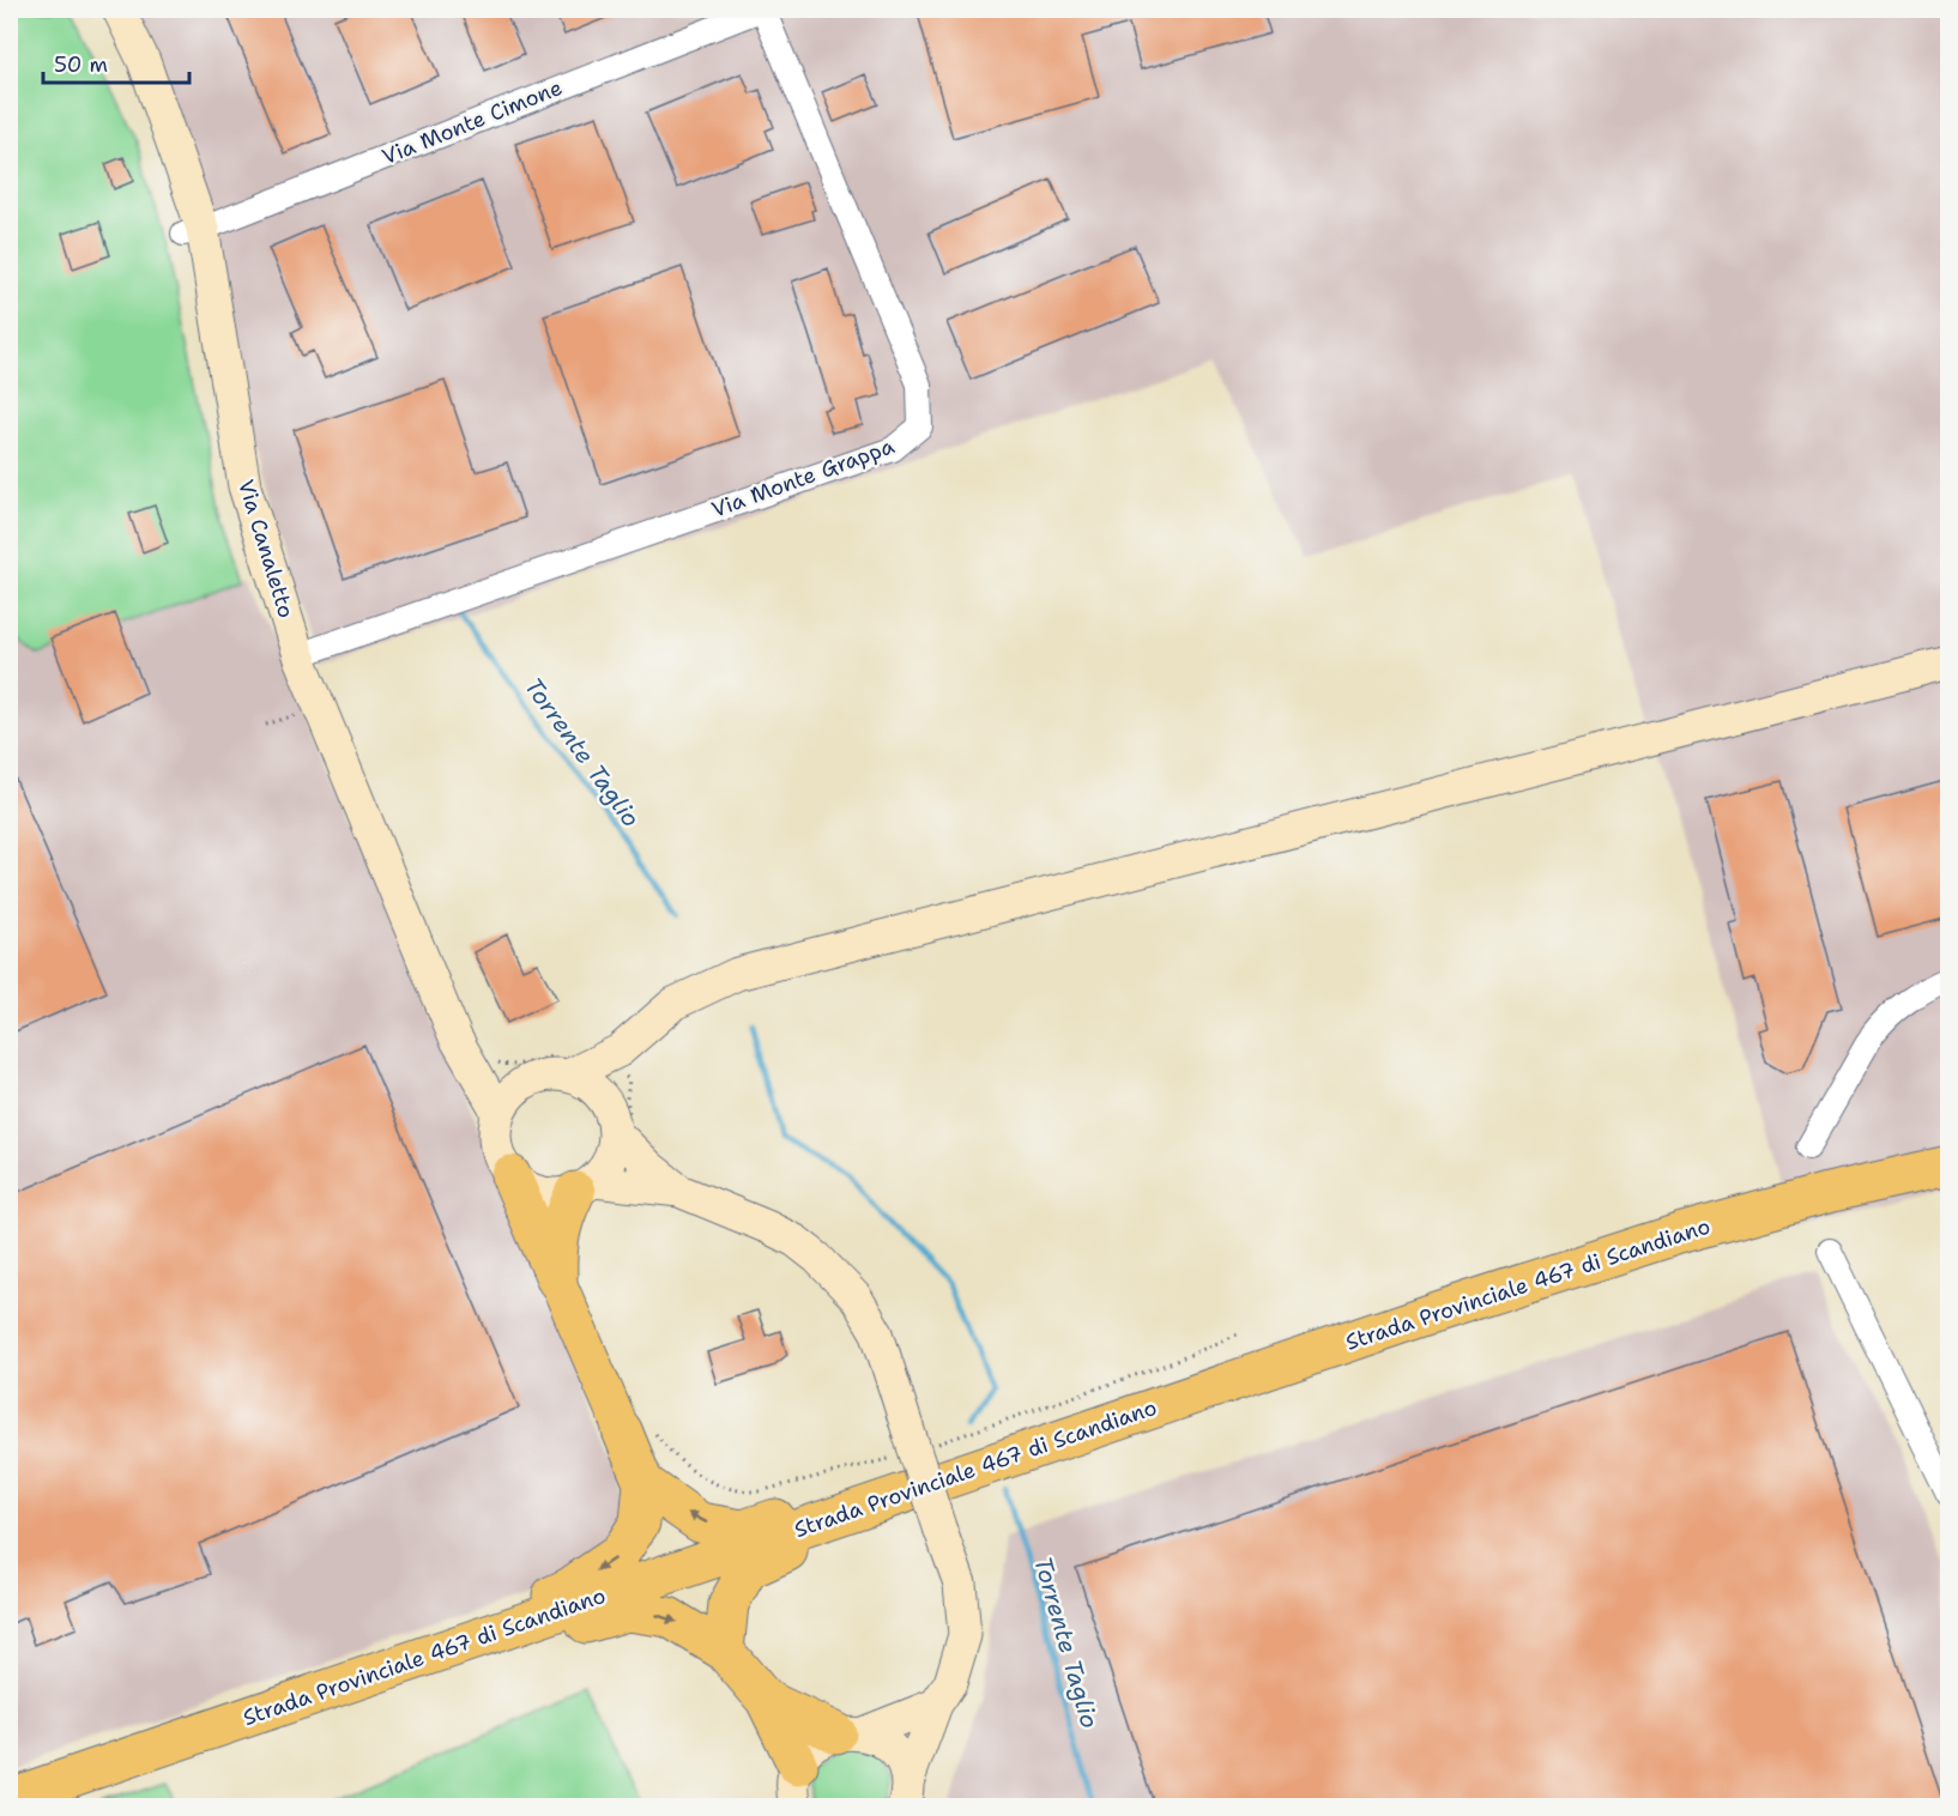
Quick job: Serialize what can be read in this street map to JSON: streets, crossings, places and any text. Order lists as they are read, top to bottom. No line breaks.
{"streets":{"highway":["Strada Provinciale 467 di Scandiano"],"main road":["Via Canaletto"],"street":["Via Monte Cimone","Via Monte Grappa"]},"crossings":[["Via Monte Cimone","Via Monte Grappa"],["Via Monte Cimone","Via Canaletto"],["Via Monte Grappa","Via Canaletto"]],"water":["Torrente Taglio"],"scale_bar":"50 m"}
